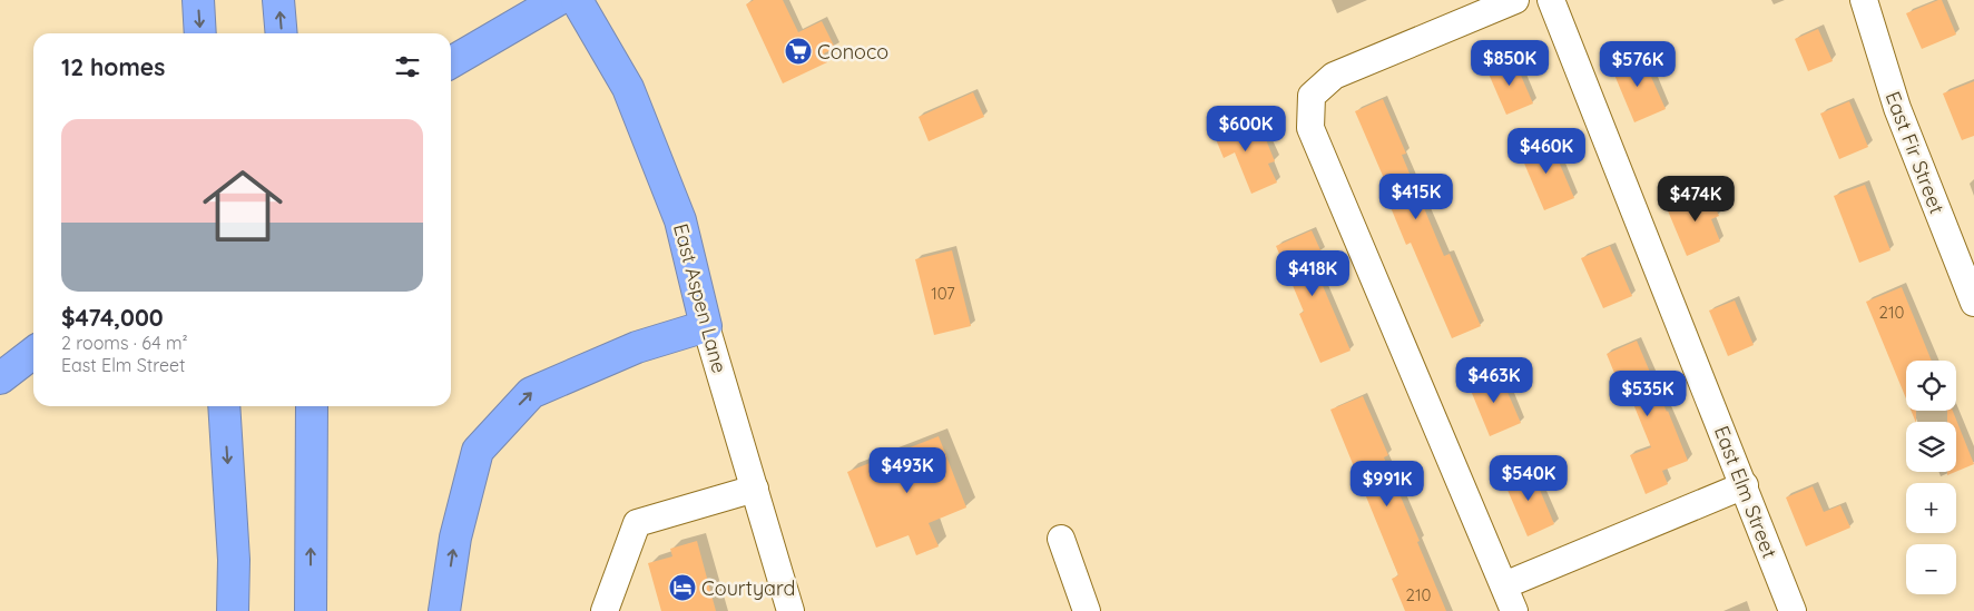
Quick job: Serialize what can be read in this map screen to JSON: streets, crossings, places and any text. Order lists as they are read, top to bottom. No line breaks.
{"streets":{"highway":["East Aspen Lane"],"street":["East Fir Street","East Elm Street"]},"places":{"supermarket":["Conoco"],"hotel":["Courtyard"]},"house_numbers":["107","210","210"],"page":{"heading":"12 homes","price":["$850K","$576K","$600K","$460K","$415K","$474K","$418K","$463K","$535K","$493K","$540K","$991K"],"list":[{"name":"$474,000","note":"2 rooms · 64 m² · East Elm Street"}],"map_buttons":["+","−"]}}
